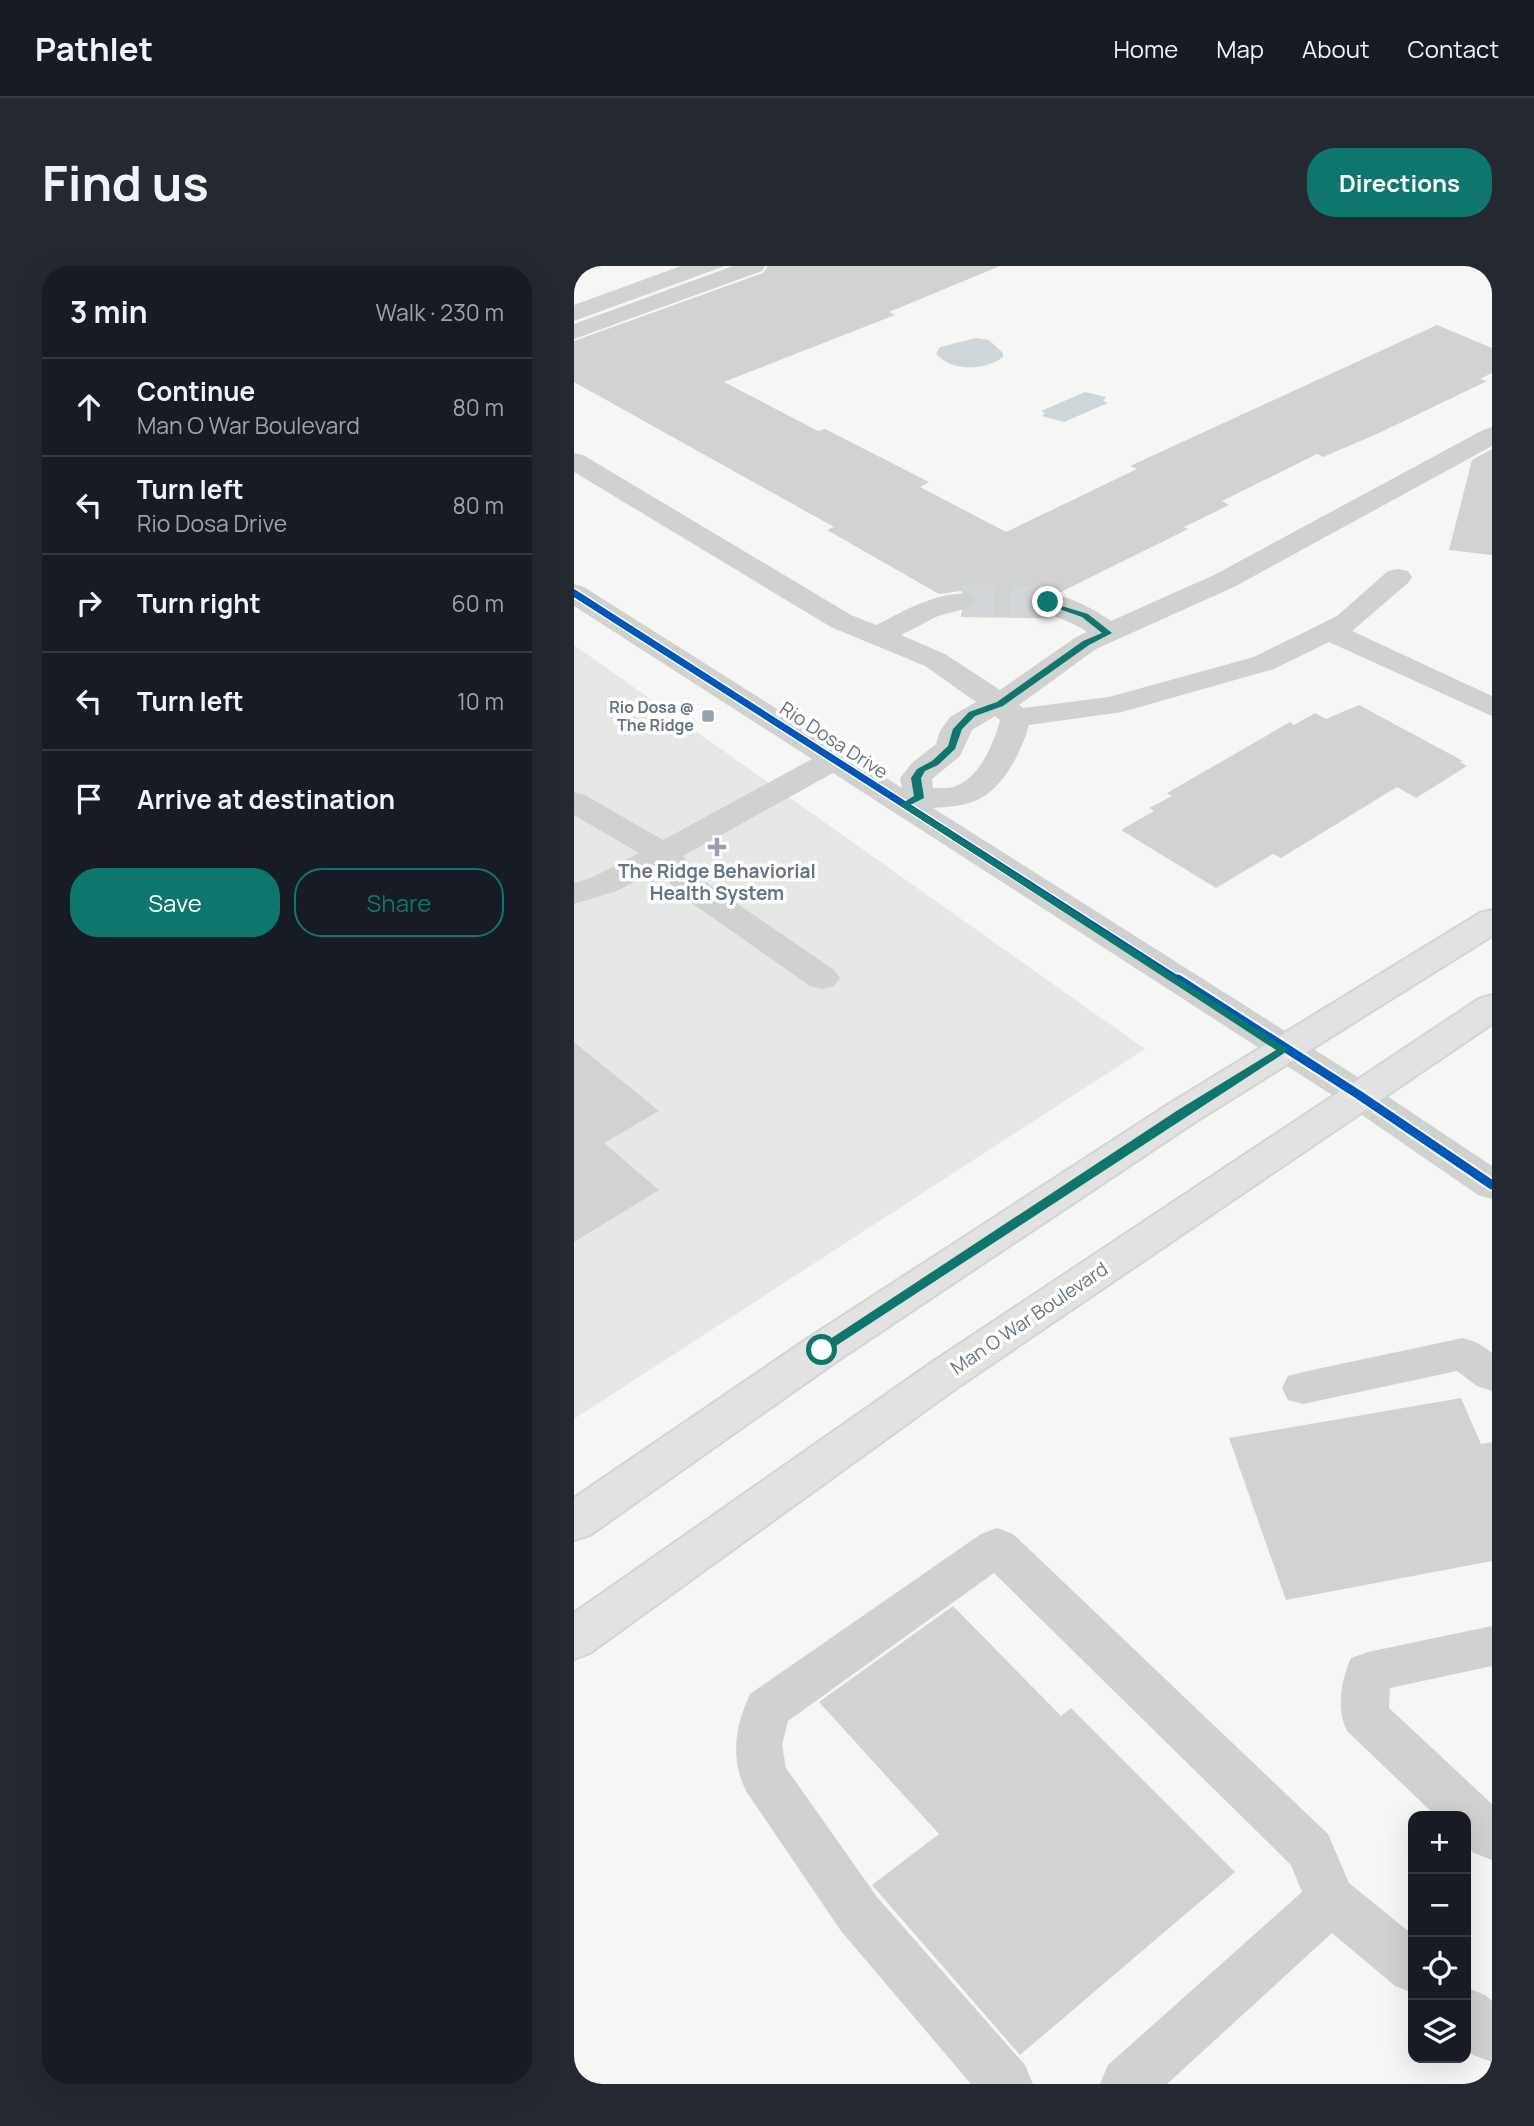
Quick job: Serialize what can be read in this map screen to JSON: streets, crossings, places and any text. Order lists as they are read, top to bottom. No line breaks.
{"streets":{"main road":["Man O War Boulevard"],"street":["Rio Dosa Drive"]},"crossings":[["Rio Dosa Drive","Man O War Boulevard"]],"places":{"transit":["Rio Dosa @ The Ridge"],"health":["The Ridge Behaviorial Health System"]},"page":{"header":"Pathlet","nav":["Home","Map","About","Contact"],"buttons":["Directions",["Save","Share"]],"title":"Find us","heading":["3 min","Walk · 230 m"],"list":[["Continue","Man O War Boulevard","80 m"],["Turn left","Rio Dosa Drive","80 m"],["Turn right","60 m"],["Turn left","10 m"],"Arrive at destination"],"map_buttons":["+","−"]}}
